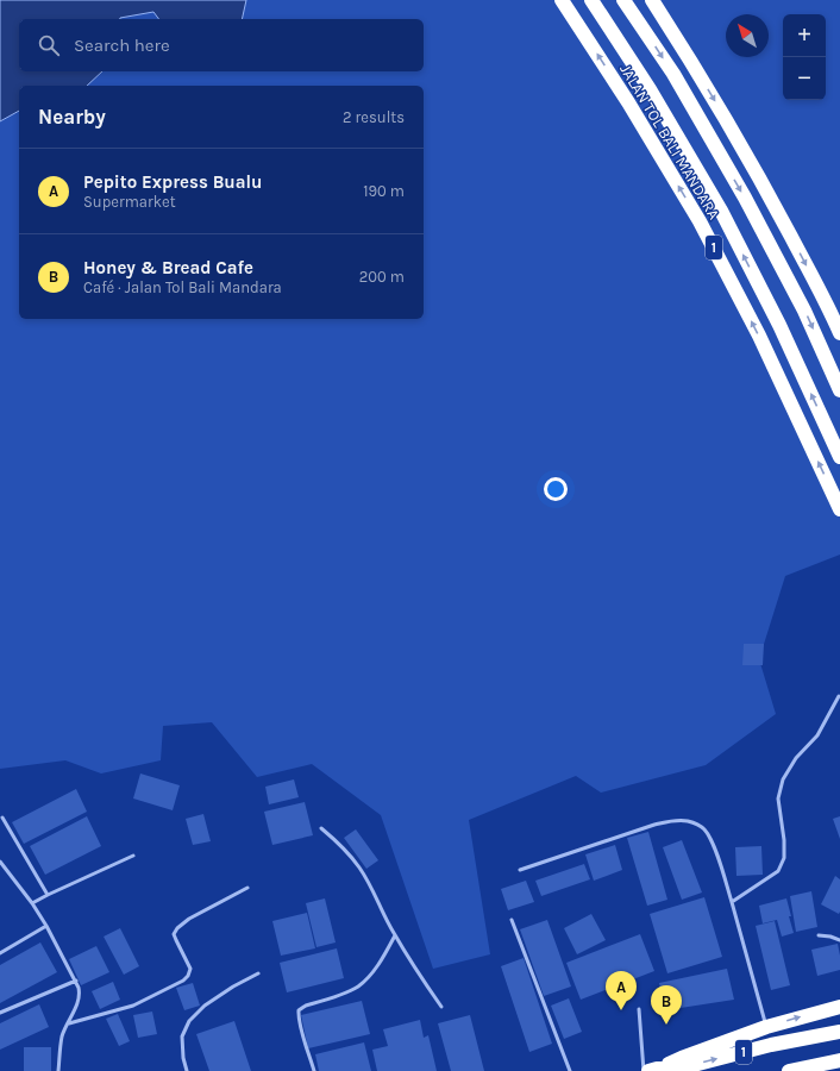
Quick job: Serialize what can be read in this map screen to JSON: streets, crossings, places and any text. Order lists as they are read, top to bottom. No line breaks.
{"streets":{"highway":["JALAN TOL BALI MANDARA","1"]},"north":"top left","page":{"map_buttons":["+","−"],"search":"Search here","heading":["Nearby","2 results"],"list":[{"mark":"A","name":"Pepito Express Bualu","note":"Supermarket","value":"190 m"},{"mark":"B","name":"Honey & Bread Cafe","note":"Café · Jalan Tol Bali Mandara","value":"200 m"}],"pins":["A","B"]}}
